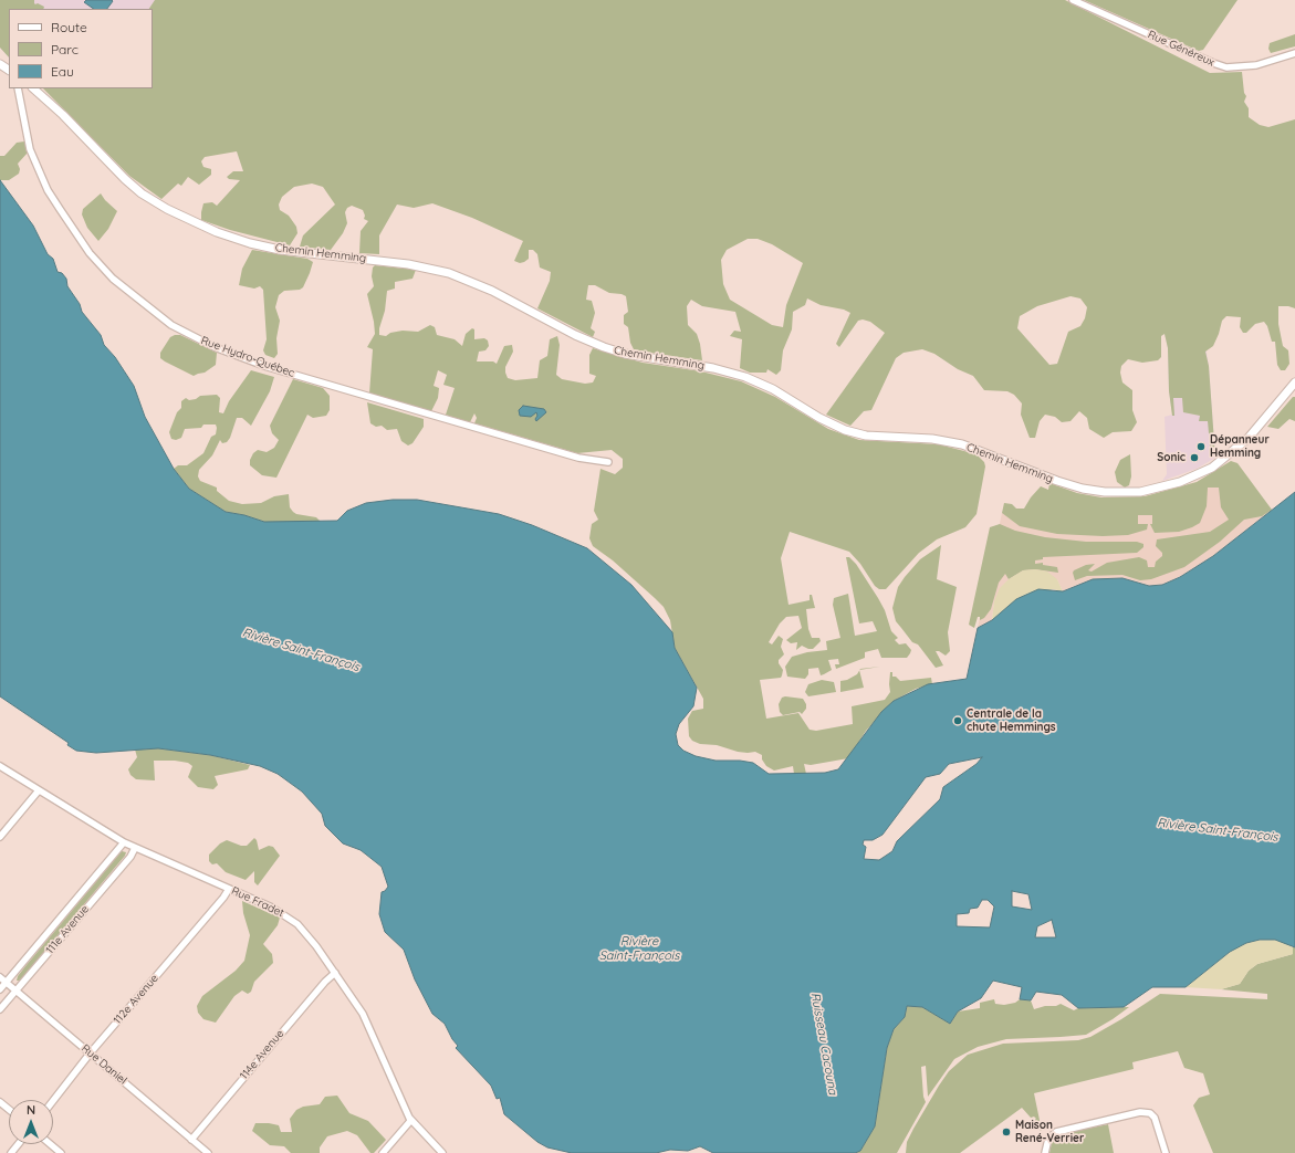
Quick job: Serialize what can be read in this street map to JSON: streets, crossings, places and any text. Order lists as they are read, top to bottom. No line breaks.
{"streets":{"street":["Rue Généreux","Chemin Hemming","Rue Hydro-Québec","Rue Fradet","111e Avenue","112e Avenue","114e Avenue","Rue Daniel"]},"crossings":[["Rue Fradet","111e Avenue"],["Rue Fradet","112e Avenue"],["Rue Fradet","114e Avenue"],["111e Avenue","Rue Daniel"],["112e Avenue","Rue Daniel"],["114e Avenue","Rue Daniel"]],"water":["Rivière Saint-François","Ruisseau Cacouna"],"places":["Dépanneur Hemming","Sonic","Centrale de la chute Hemmings","Maison René-Verrier"],"legend":["Route","Parc","Eau"],"north":"top"}
